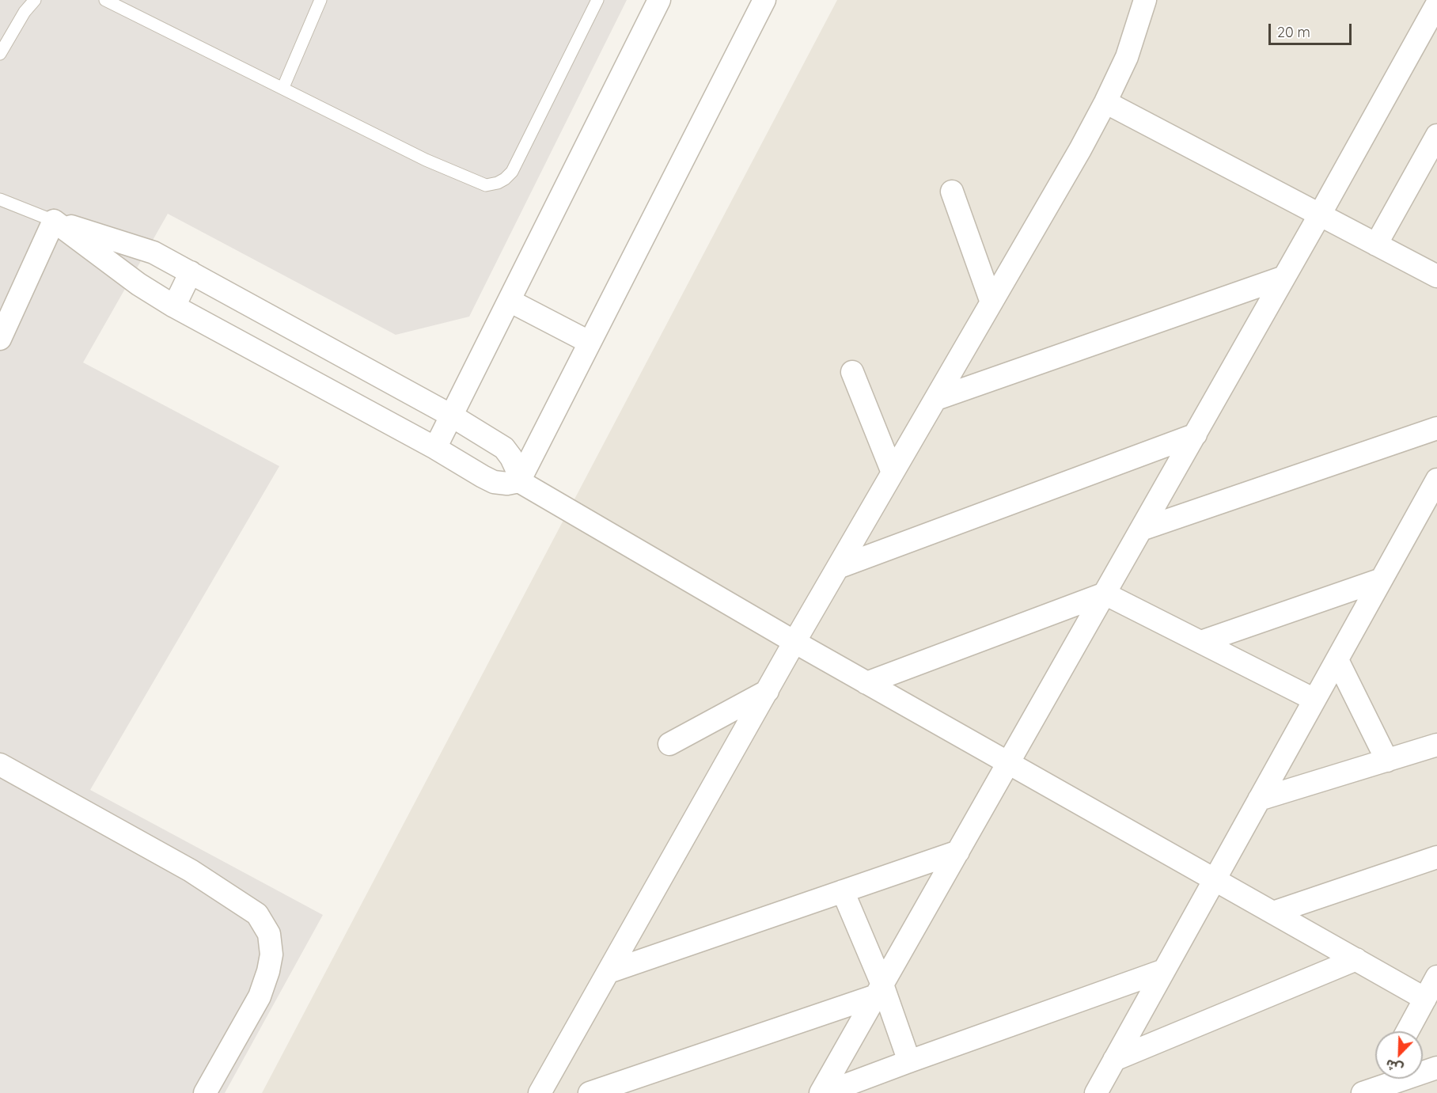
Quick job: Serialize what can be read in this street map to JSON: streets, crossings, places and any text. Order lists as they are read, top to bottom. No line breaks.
{"scale_bar":"20 m","north":"bottom left"}
